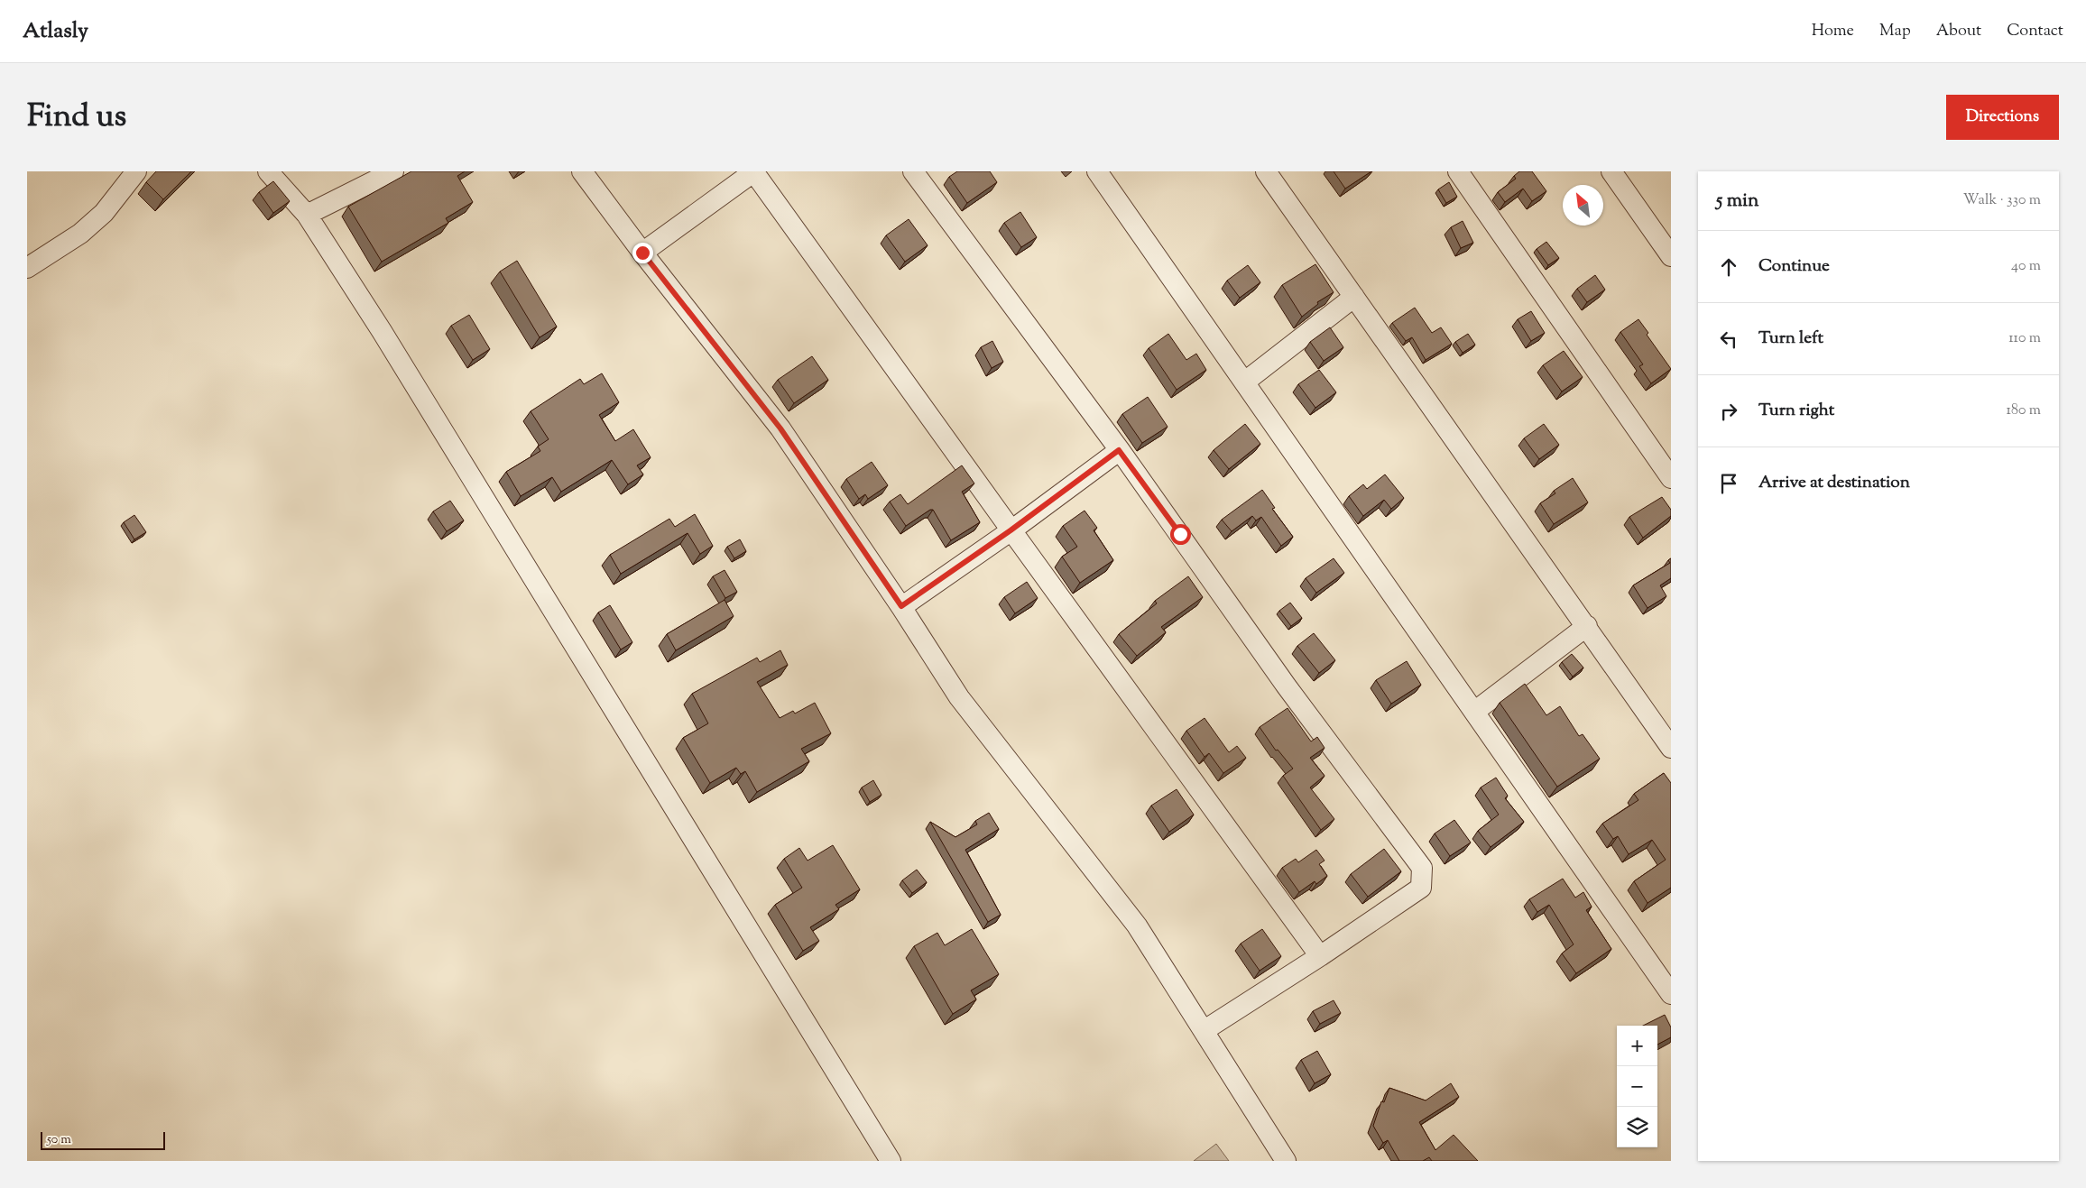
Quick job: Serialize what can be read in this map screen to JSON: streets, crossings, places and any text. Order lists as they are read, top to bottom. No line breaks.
{"scale_bar":"50 m","north":"top left","page":{"header":"Atlasly","nav":["Home","Map","About","Contact"],"title":"Find us","buttons":"Directions","heading":["5 min","Walk · 330 m"],"list":[["Continue","40 m"],["Turn left","110 m"],["Turn right","180 m"],"Arrive at destination"],"map_buttons":["+","−"],"scale":"50 m"}}
